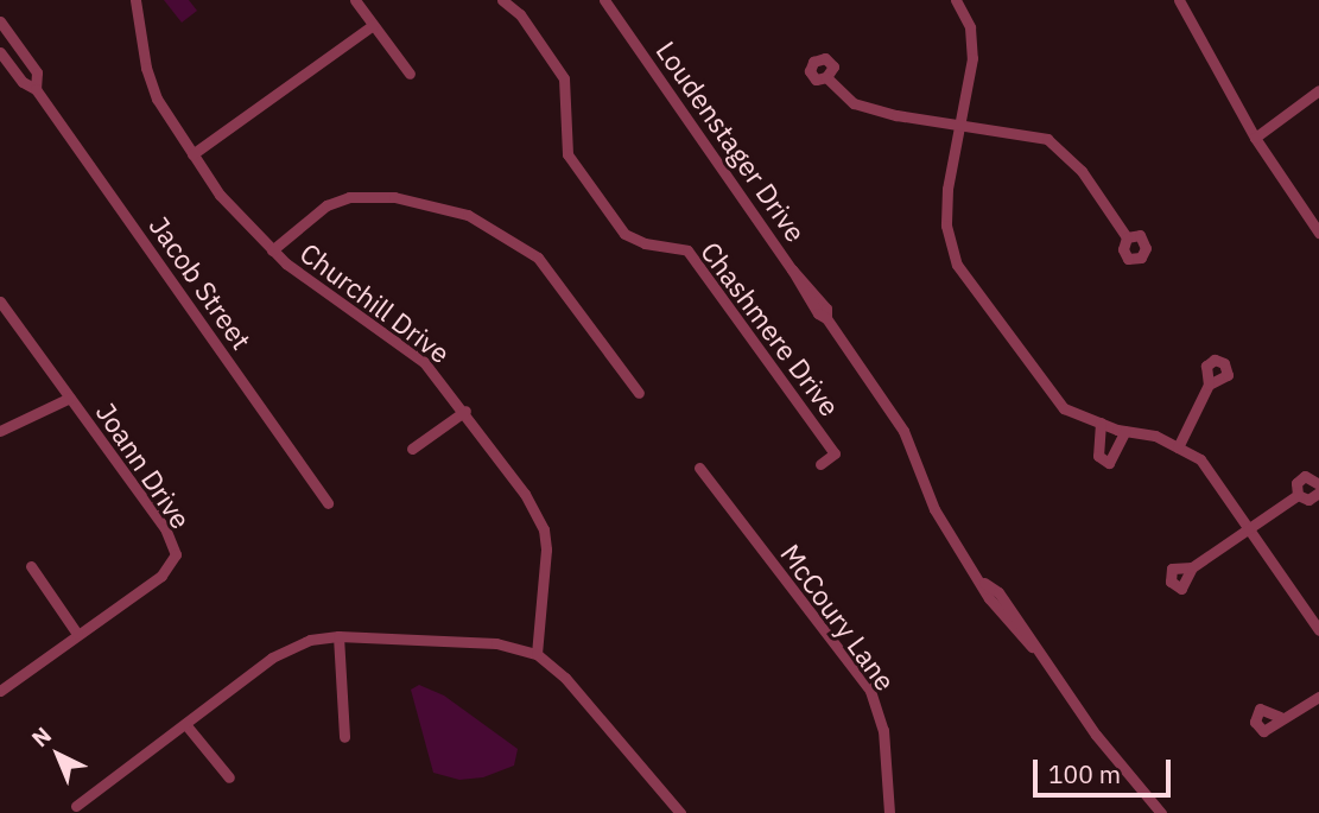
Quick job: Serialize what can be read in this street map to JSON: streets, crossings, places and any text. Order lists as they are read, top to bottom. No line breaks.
{"streets":{"street":["Loudenstager Drive","Jacob Street","Churchill Drive","Chashmere Drive","Joann Drive","McCoury Lane"]},"scale_bar":"100 m","north":"top left"}
